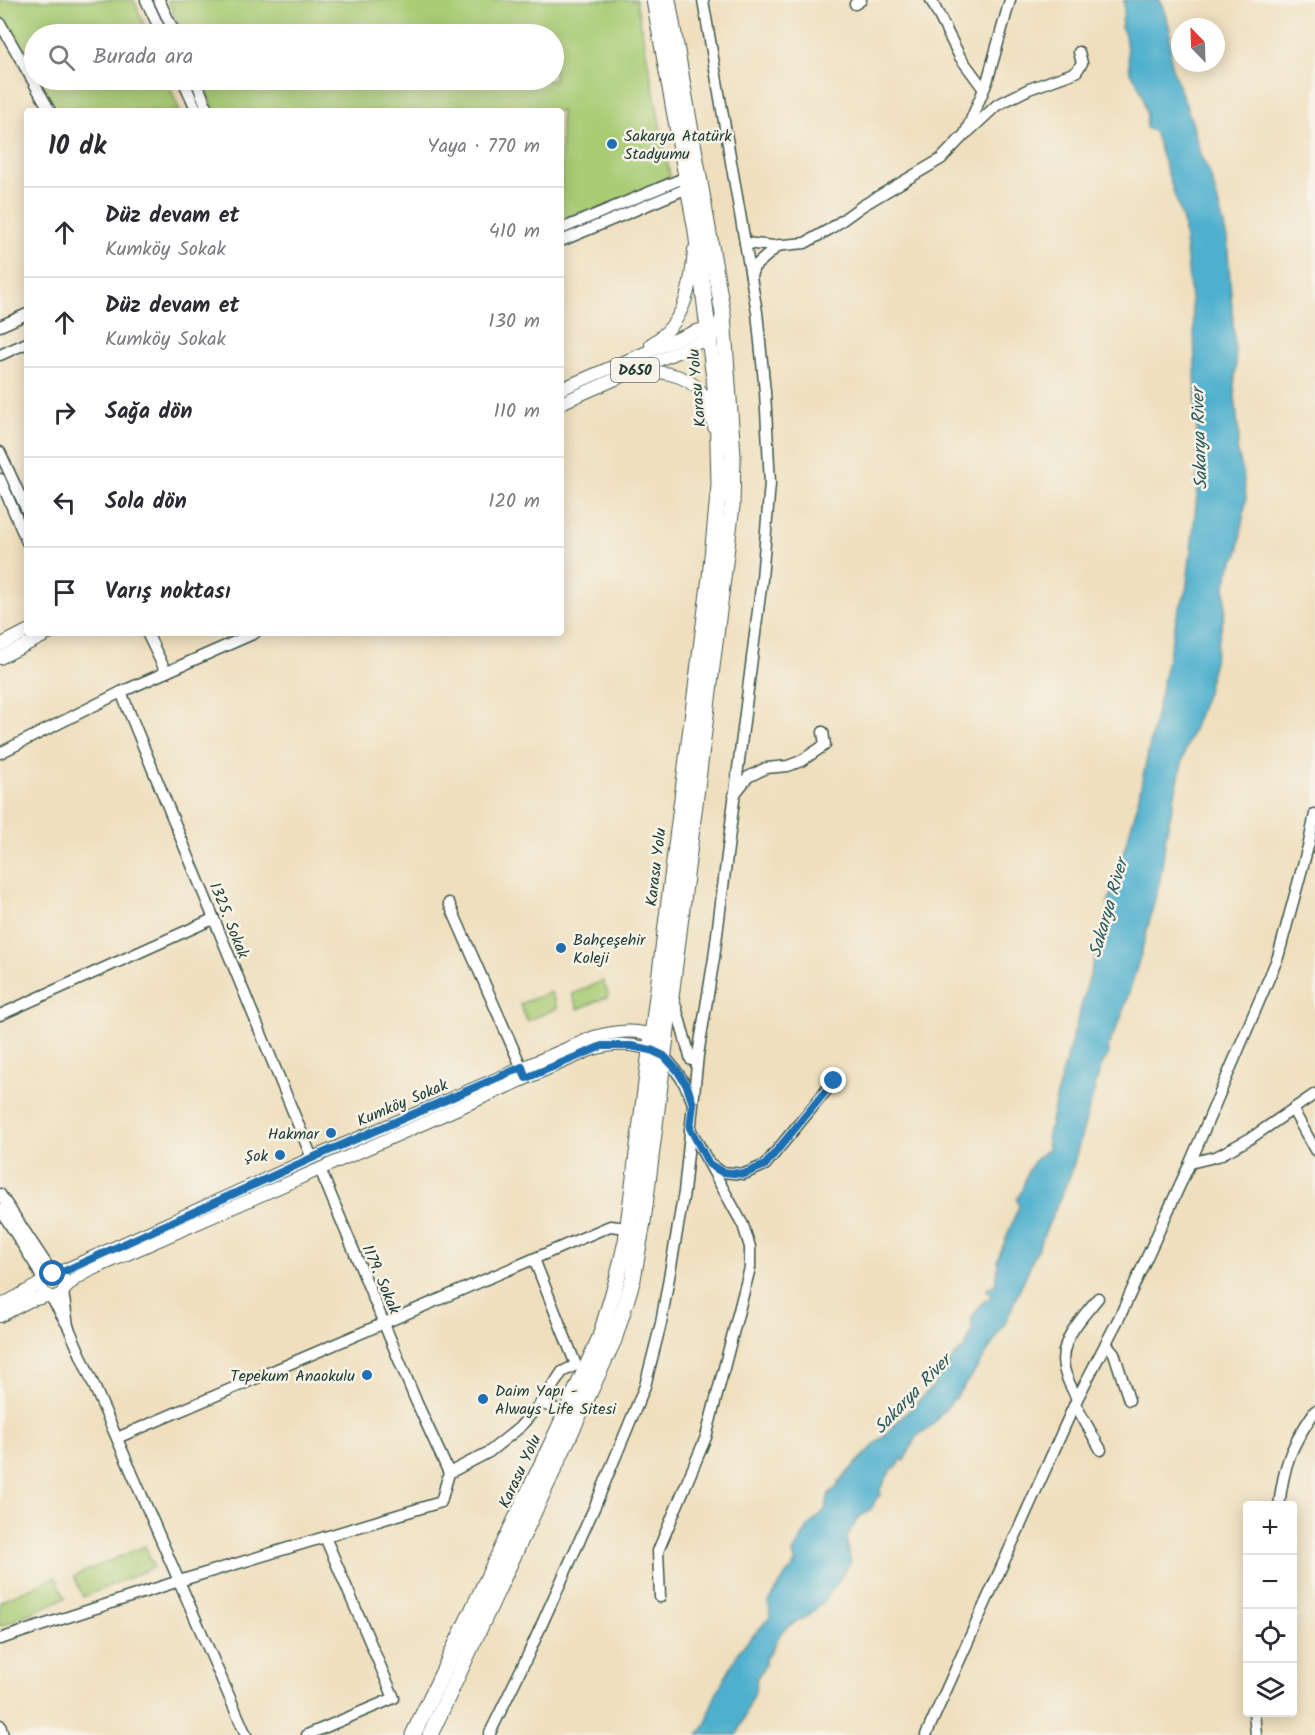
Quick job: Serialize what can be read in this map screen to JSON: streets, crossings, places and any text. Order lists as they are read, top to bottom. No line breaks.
{"streets":{"highway":["Karasu Yolu"],"main road":["D650","Kumköy Sokak"],"street":["1325. Sokak","1179. Sokak"]},"crossings":[["D650","Karasu Yolu"],["Karasu Yolu","Kumköy Sokak"],["1325. Sokak","Kumköy Sokak"],["Kumköy Sokak","1179. Sokak"]],"water":["Sakarya River"],"places":["Sakarya Atatürk Stadyumu","Bahçeşehir Koleji","Hakmar","Şok","Tepekum Anaokulu","Daim Yapı - Always Life Sitesi"],"north":"top left","page":{"search":"Burada ara","heading":["10 dk","Yaya · 770 m"],"list":[["Düz devam et","Kumköy Sokak","410 m"],["Düz devam et","Kumköy Sokak","130 m"],["Sağa dön","110 m"],["Sola dön","120 m"],"Varış noktası"],"map_buttons":["+","−"]}}
